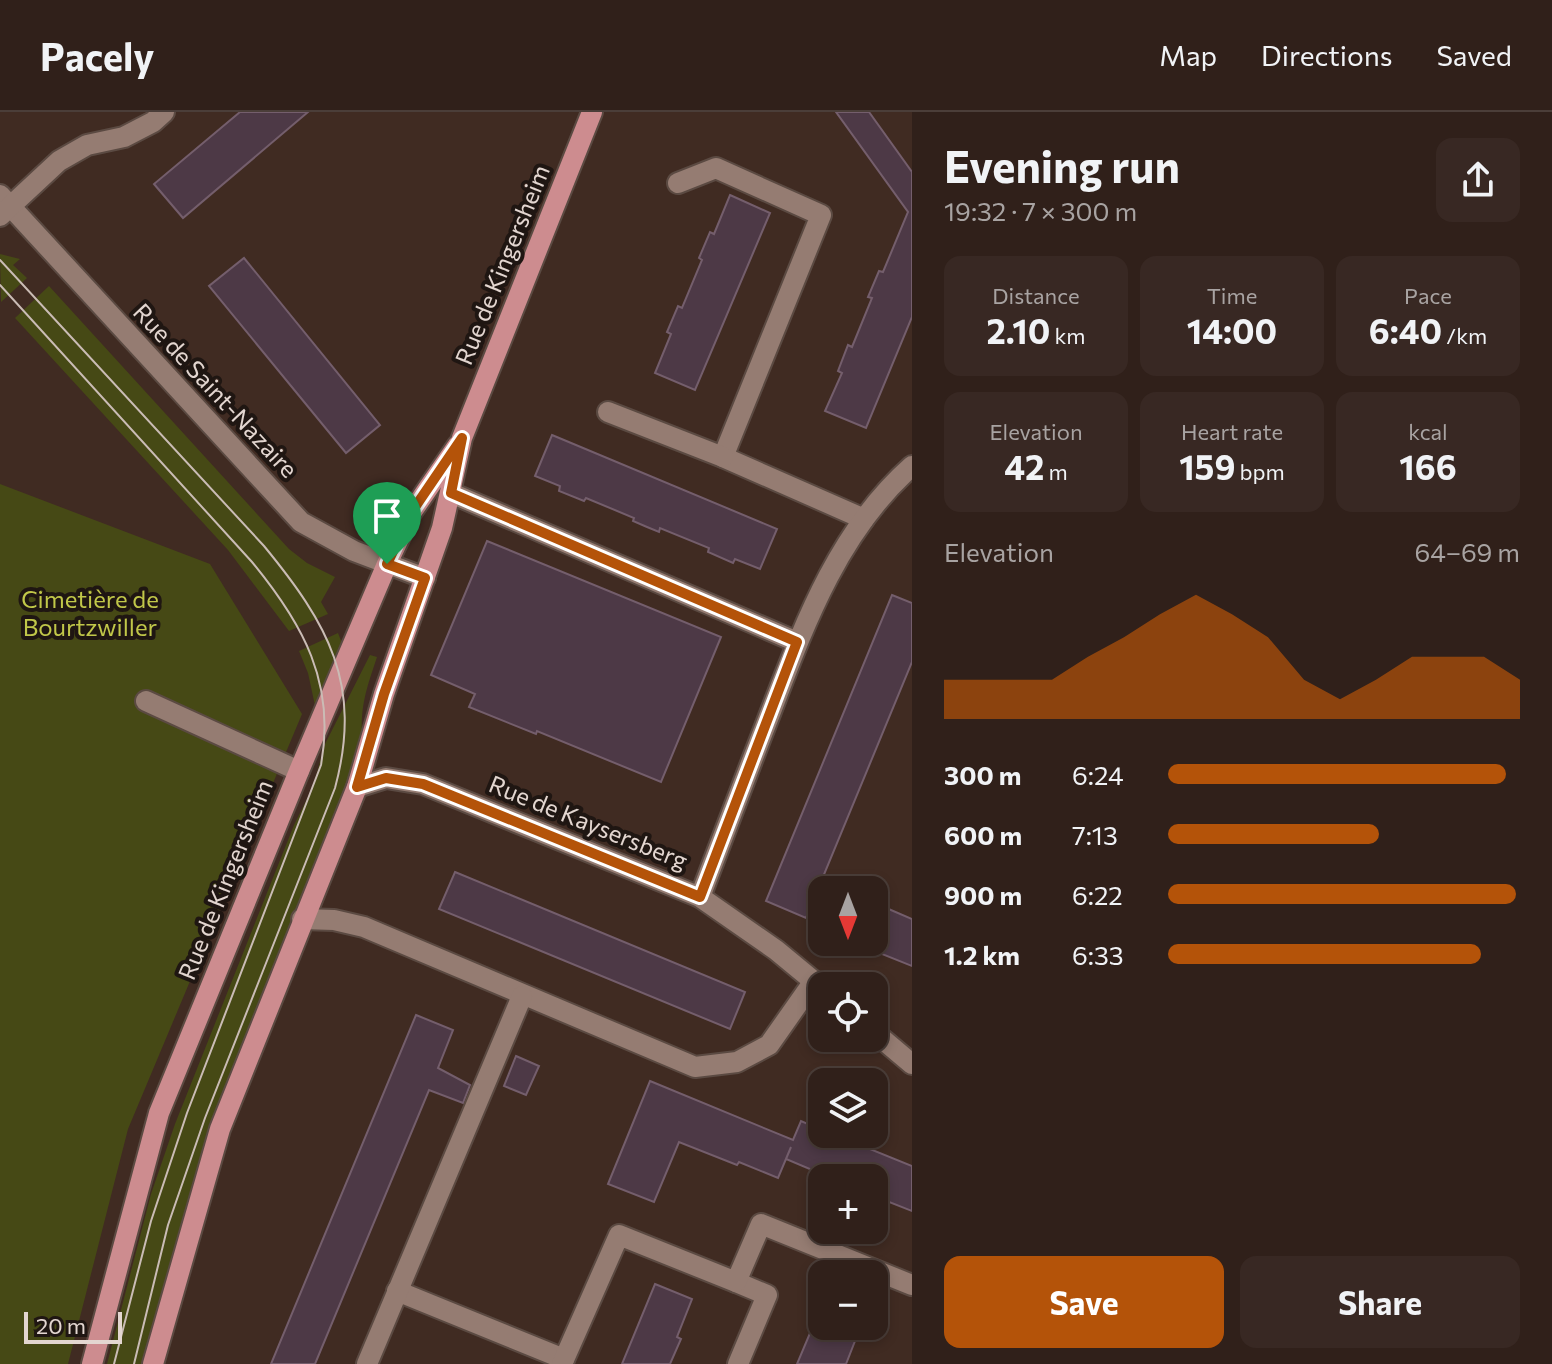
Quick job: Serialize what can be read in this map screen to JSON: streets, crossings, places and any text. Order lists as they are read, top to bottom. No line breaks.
{"streets":{"main road":["Rue de Kingersheim"],"street":["Rue de Saint-Nazaire","Rue de Kaysersberg"]},"crossings":[["Rue de Kingersheim","Rue de Saint-Nazaire"],["Rue de Kingersheim","Rue de Kaysersberg"]],"parks":["Cimetière de Bourtzwiller"],"scale_bar":"20 m","north":"bottom","page":{"header":"Pacely","nav":["Map","Directions","Saved"],"heading":["Evening run","19:32 · 7 × 300 m"],"stats":[["Distance","2.10 km"],["Time","14:00"],["Pace","6:40 /km"],["Elevation","42 m"],["Heart rate","159 bpm"],["kcal","166"]],"chart":["Elevation","64–69 m"],"list":[{"name":"300 m","note":"6:24"},{"name":"600 m","note":"7:13"},{"name":"900 m","note":"6:22"},{"name":"1.2 km","note":"6:33"}],"map_buttons":["+","−"],"buttons":["Save","Share"],"scale":"20 m"}}
